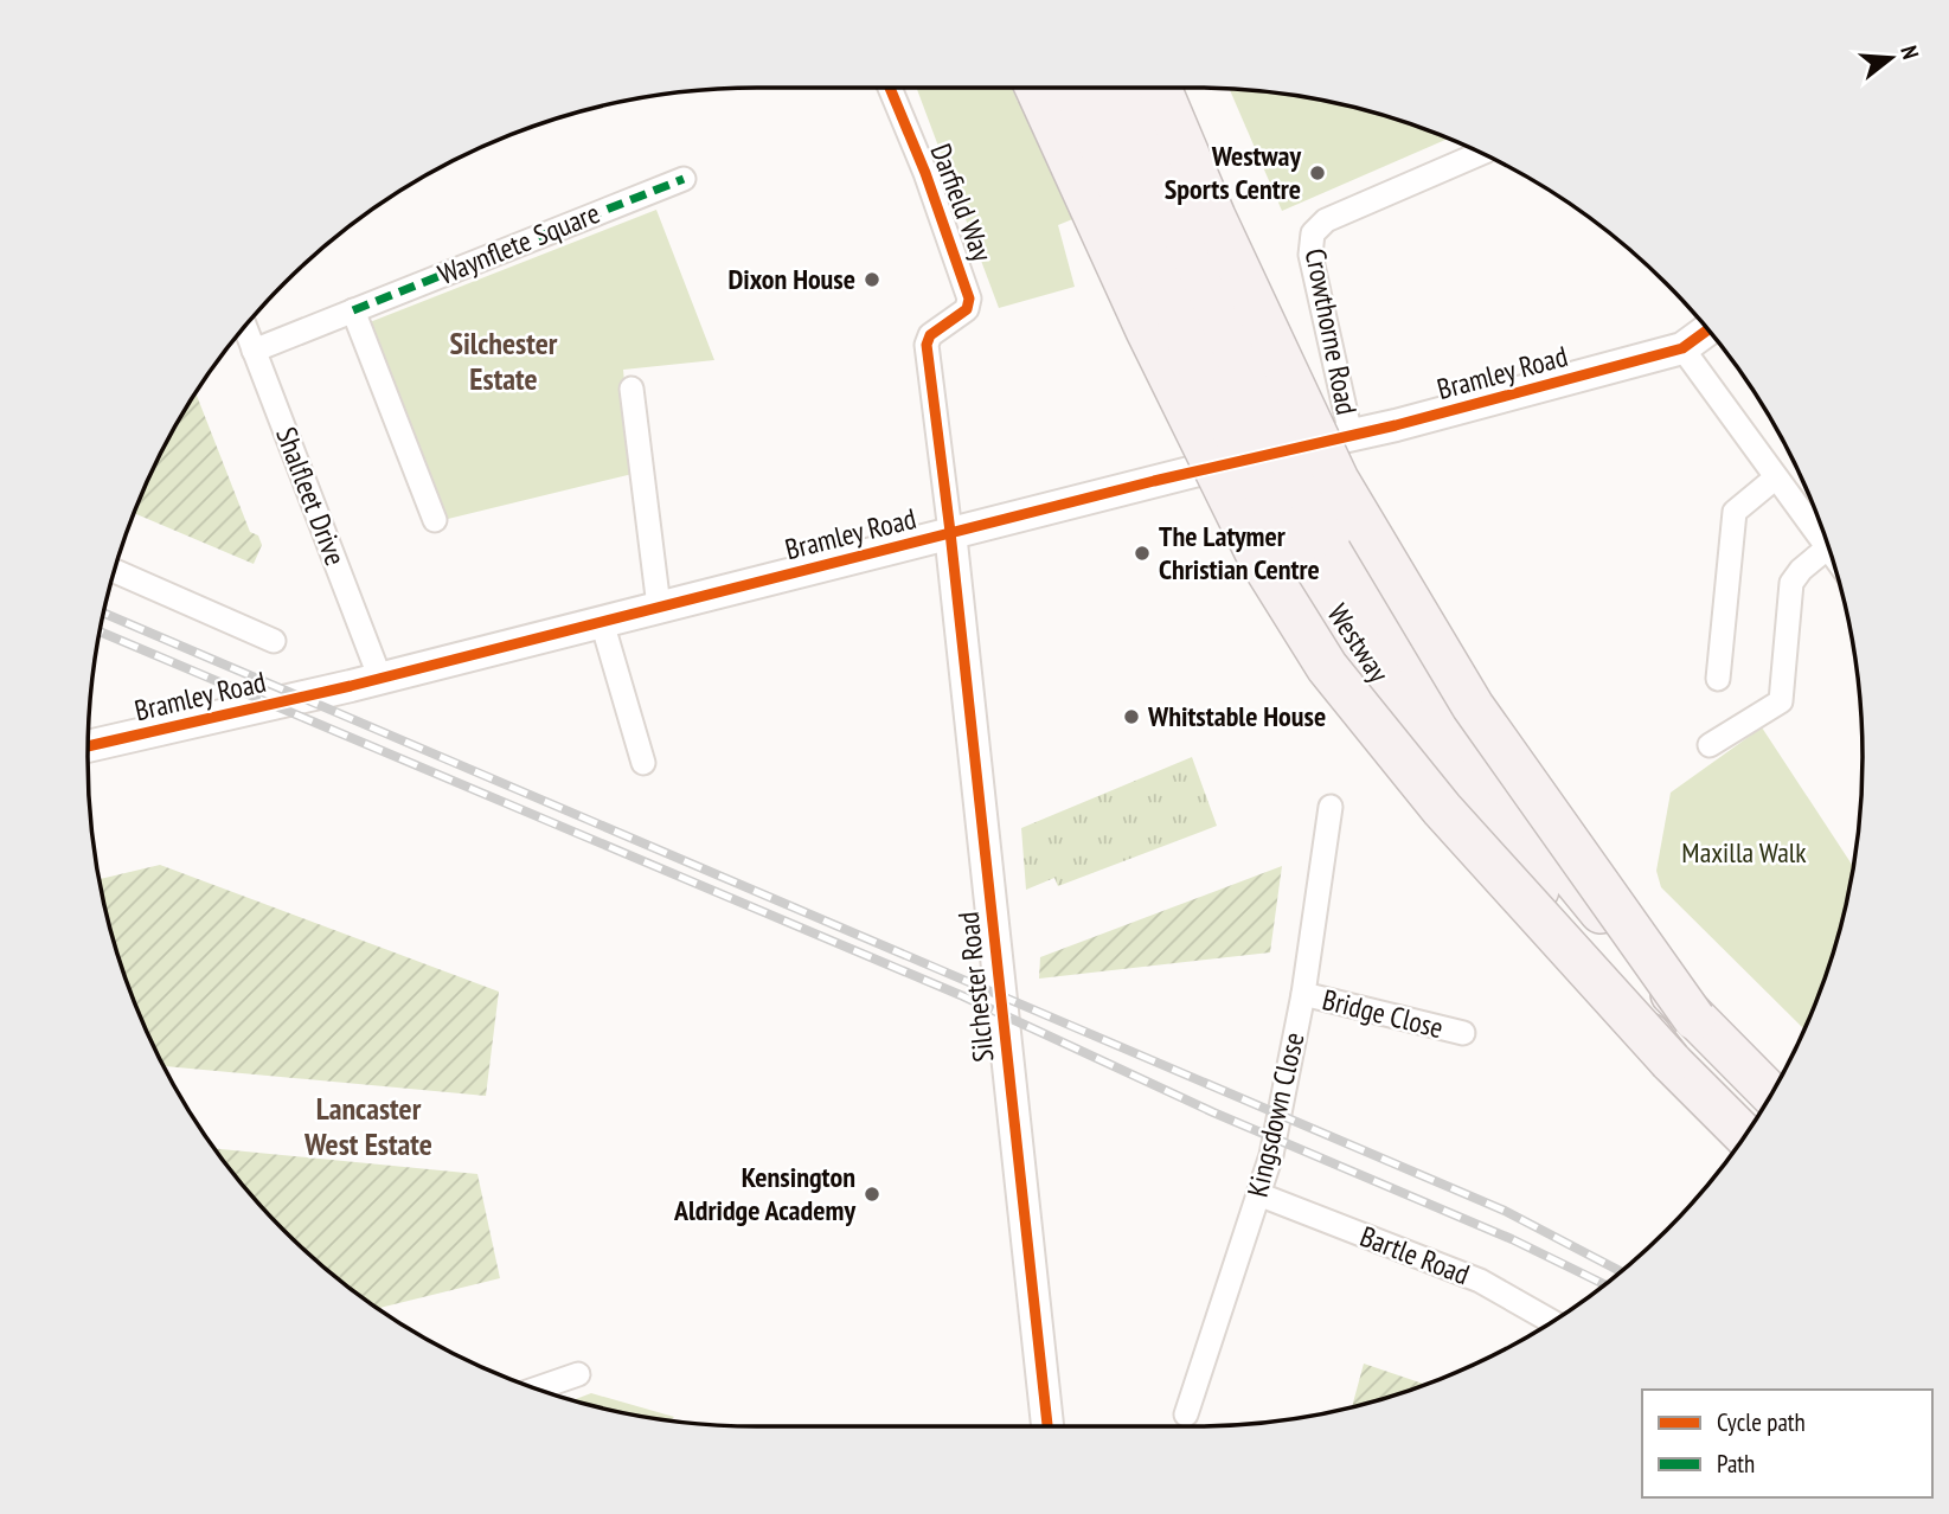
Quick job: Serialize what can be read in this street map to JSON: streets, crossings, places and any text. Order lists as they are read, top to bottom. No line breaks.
{"streets":{"highway":["Westway"],"street":["Darfield Way","Waynflete Square","Crowthorne Road","Bramley Road","Shalfleet Drive","Silchester Road","Bridge Close","Kingsdown Close","Bartle Road"]},"crossings":[["Darfield Way","Bramley Road"],["Darfield Way","Silchester Road"],["Waynflete Square","Shalfleet Drive"],["Crowthorne Road","Bramley Road"],["Bramley Road","Shalfleet Drive"],["Bramley Road","Silchester Road"],["Bridge Close","Kingsdown Close"],["Kingsdown Close","Bartle Road"]],"districts":["Silchester Estate","Lancaster West Estate"],"parks":["Maxilla Walk"],"places":["Westway Sports Centre","Dixon House","The Latymer Christian Centre","Whitstable House","Kensington Aldridge Academy"],"legend":["Cycle path","Path"],"north":"right"}
